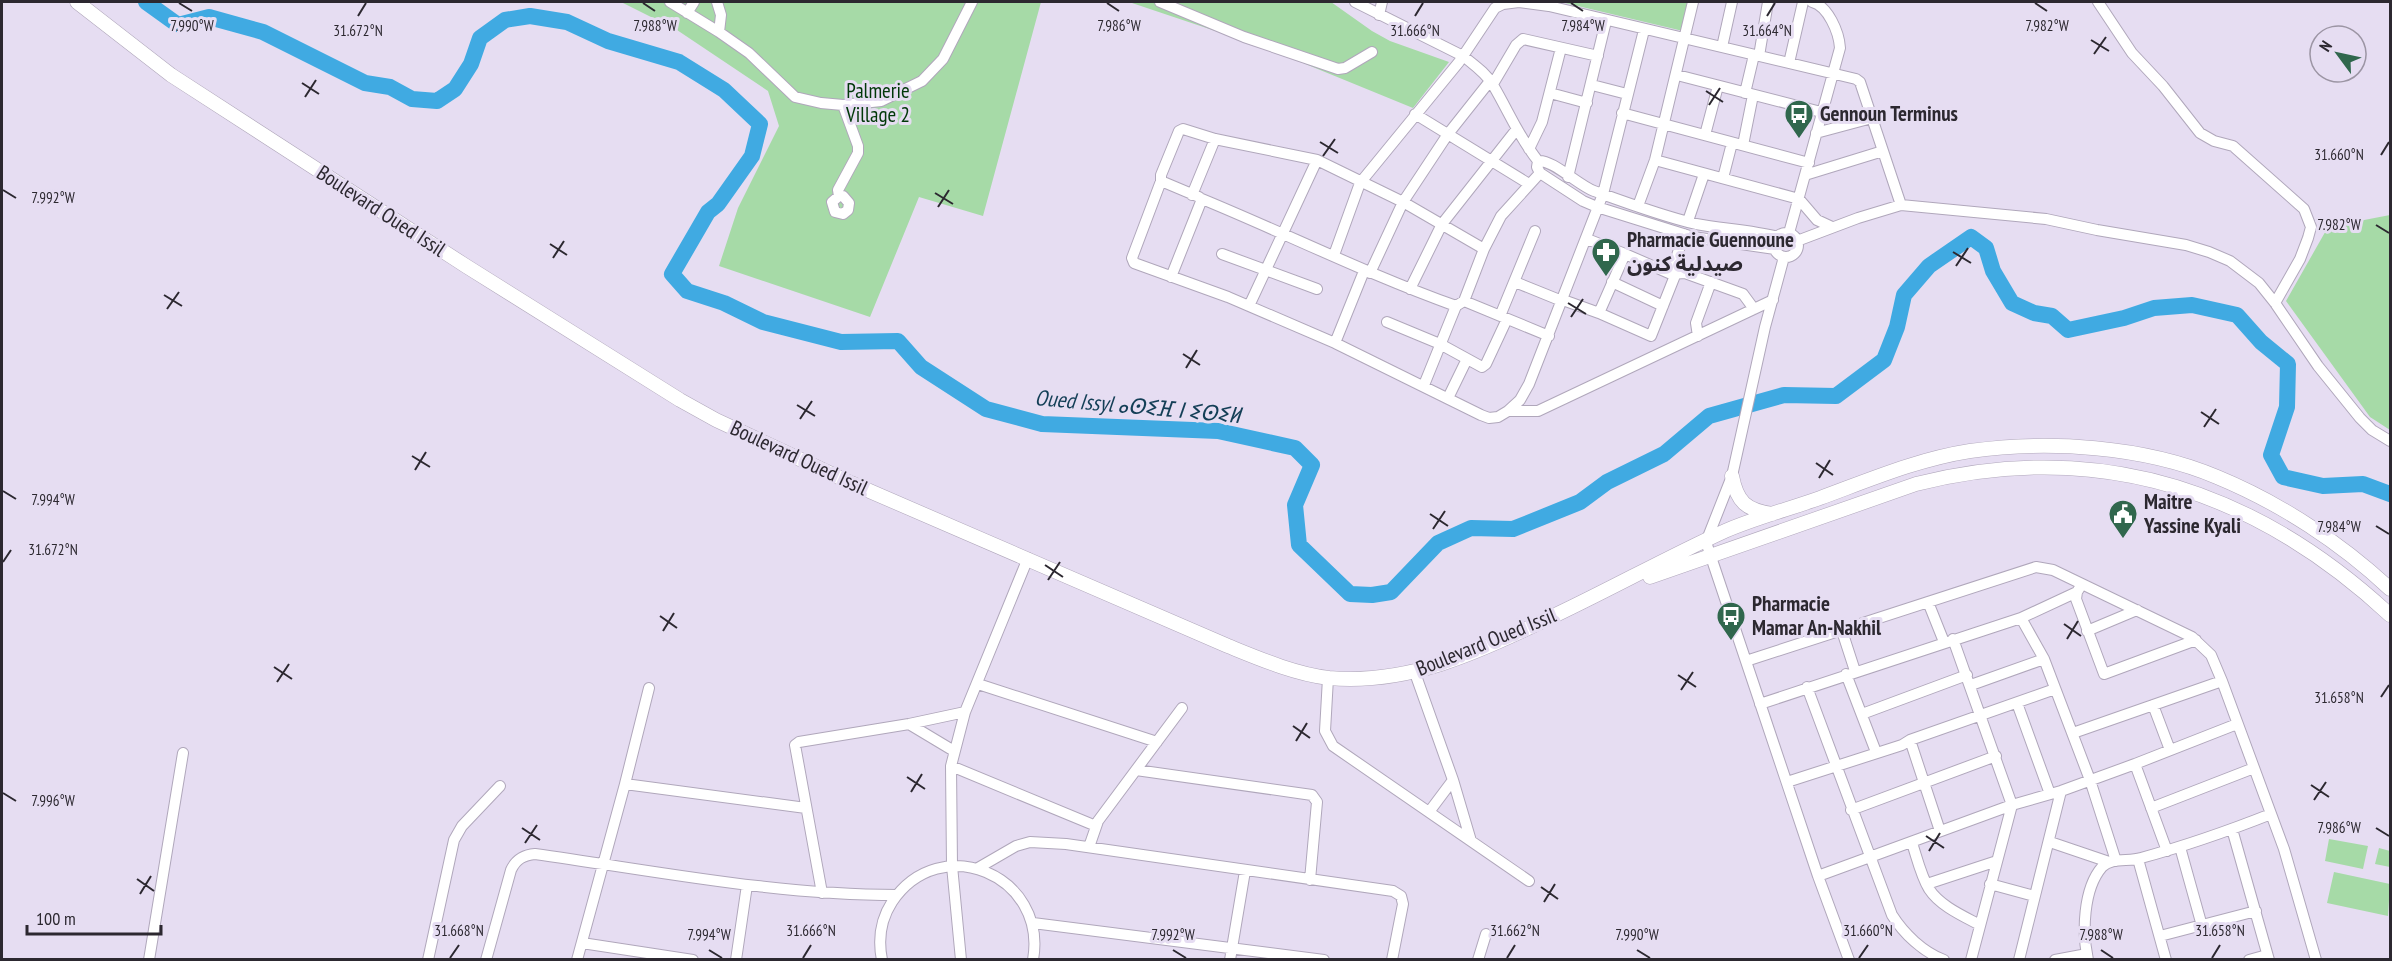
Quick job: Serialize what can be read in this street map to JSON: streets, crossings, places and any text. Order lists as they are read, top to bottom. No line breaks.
{"streets":{"main road":["Boulevard Oued Issil"]},"water":["Oued Issyl ⴰⵙⵉⴼ ⵏ ⵉⵙⵉⵍ"],"parks":["Palmerie Village 2"],"places":{"bus stop":["Gennoun Terminus","Pharmacie Mamar An-Nakhil"],"pharmacy":["Pharmacie Guennoune صيدلية كنون"],"public building":["Maitre Yassine Kyali"]},"scale_bar":"100 m","north":"top left","coordinates":["7.990°W","7.988°W","7.986°W","7.984°W","7.982°W","31.664°N","31.672°N","31.666°N","31.660°N","7.992°W","7.994°W","31.658°N","7.996°W","31.668°N","31.662°N"]}
